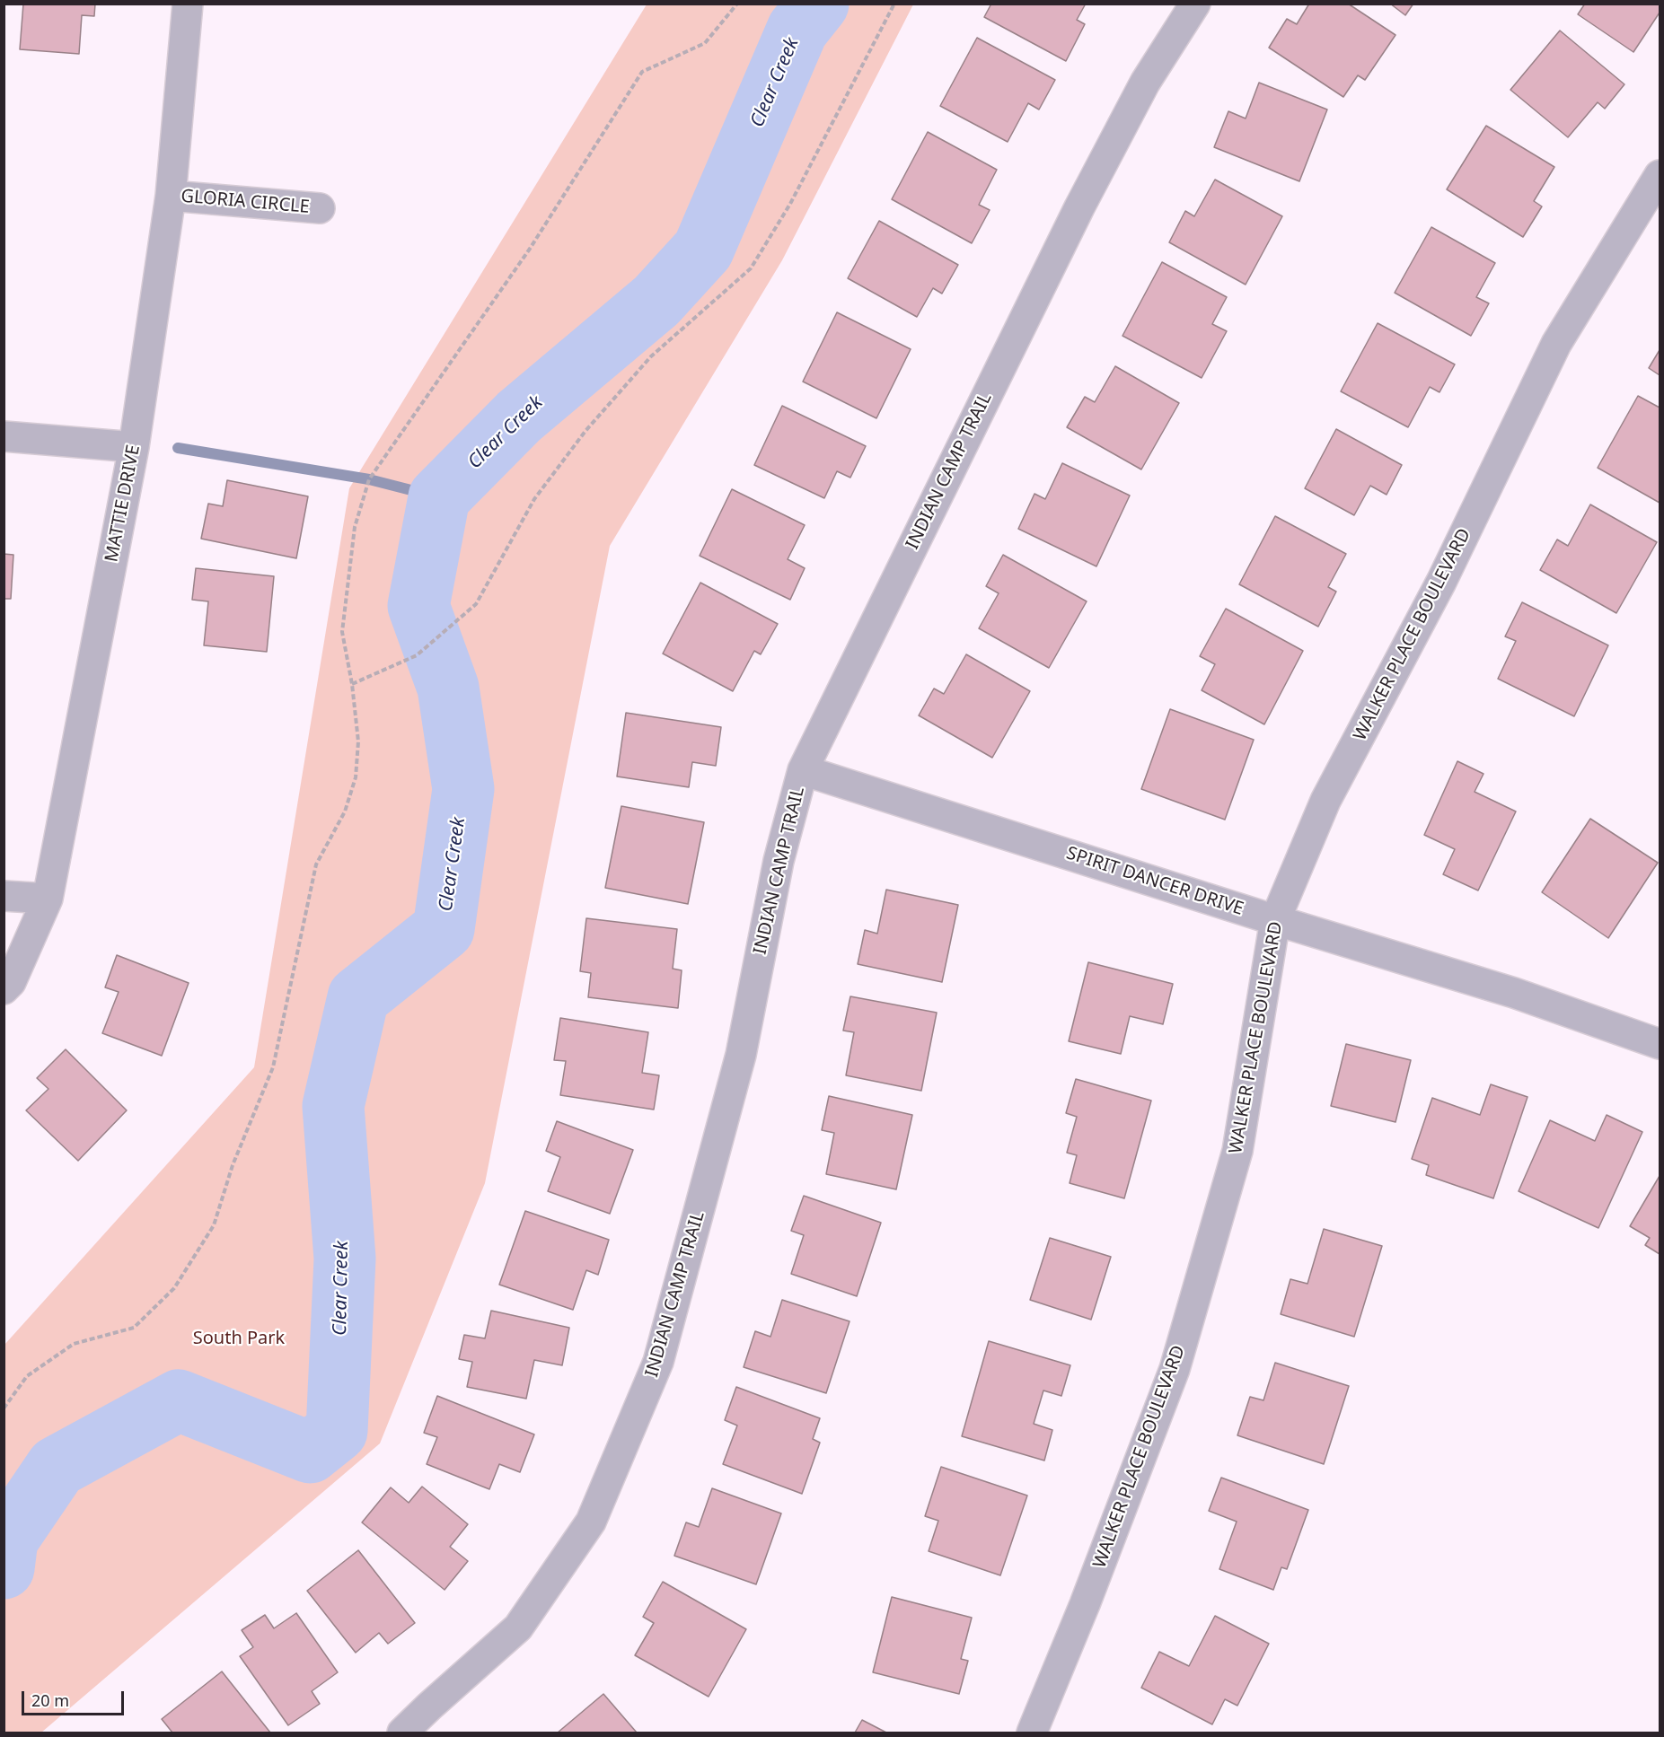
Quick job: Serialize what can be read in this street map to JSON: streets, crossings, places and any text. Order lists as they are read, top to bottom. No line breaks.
{"streets":{"street":["GLORIA CIRCLE","INDIAN CAMP TRAIL","MATTIE DRIVE","WALKER PLACE BOULEVARD","SPIRIT DANCER DRIVE"]},"crossings":[["GLORIA CIRCLE","MATTIE DRIVE"],["INDIAN CAMP TRAIL","SPIRIT DANCER DRIVE"],["WALKER PLACE BOULEVARD","SPIRIT DANCER DRIVE"]],"water":["Clear Creek"],"parks":["South Park"],"scale_bar":"20 m"}
